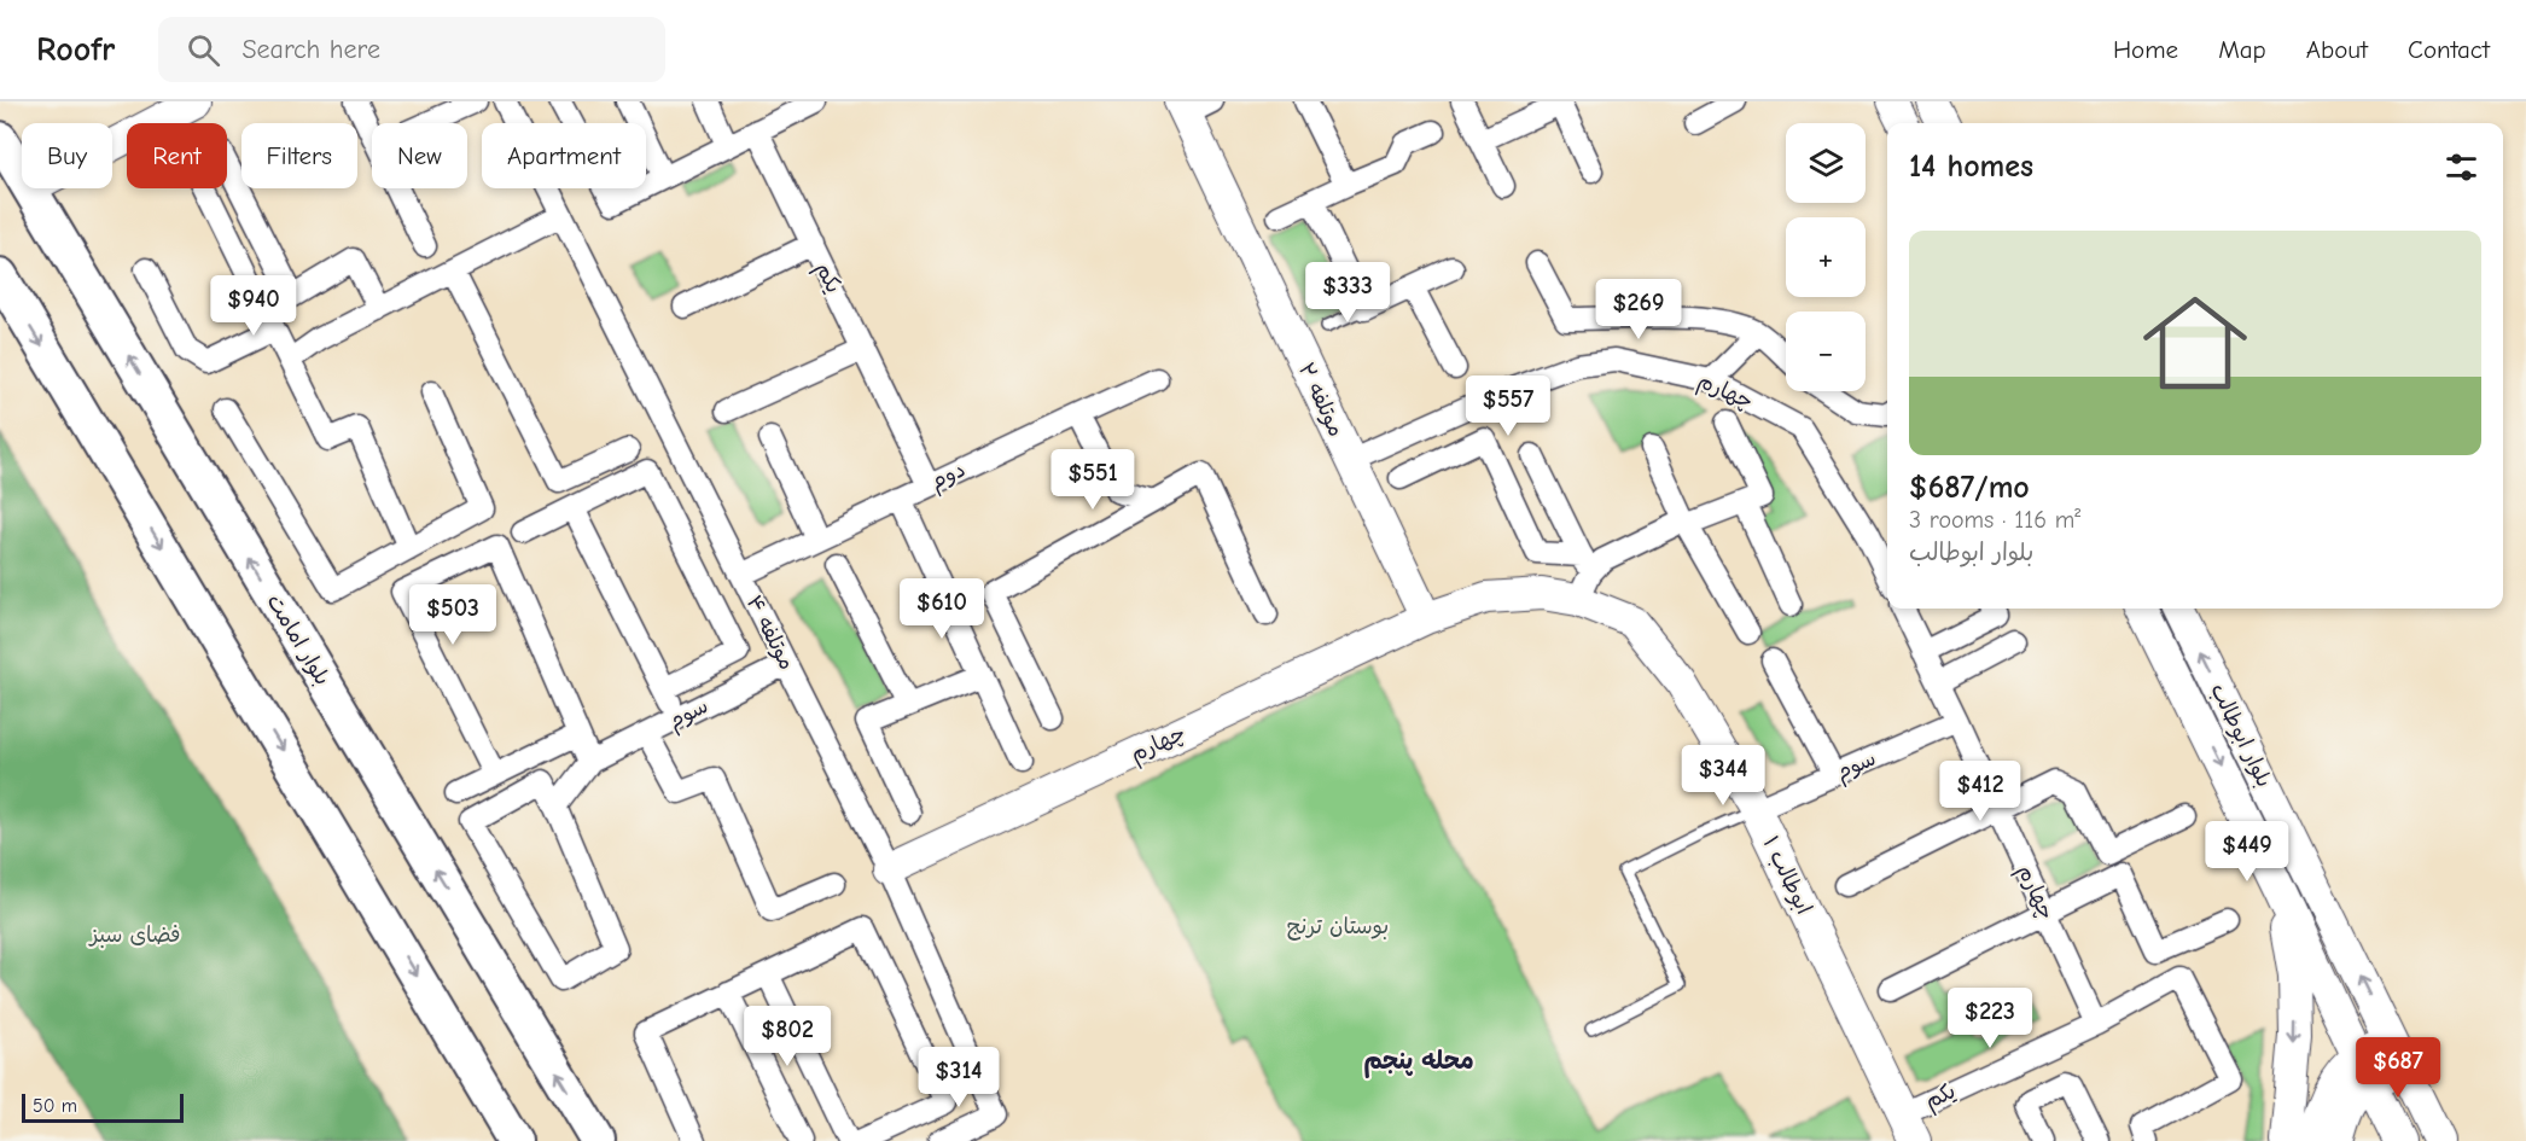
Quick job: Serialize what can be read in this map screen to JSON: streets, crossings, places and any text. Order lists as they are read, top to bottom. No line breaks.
{"streets":{"main road":["بلوار امامت"],"street":["یکم","چهارم","موتلفه ۲","دوم","موتلفه ۴","سوم","بلوار ابوطالب","ابوطالب ۱"]},"crossings":[["یکم","چهارم"],["یکم","دوم"],["یکم","ابوطالب ۱"],["چهارم","موتلفه ۲"],["چهارم","موتلفه ۴"],["چهارم","سوم"],["چهارم","ابوطالب ۱"],["موتلفه ۲","ابوطالب ۱"],["دوم","موتلفه ۴"],["موتلفه ۴","سوم"],["سوم","ابوطالب ۱"]],"districts":["محله پنجم"],"parks":["بوستان ترنج","فضای سبز"],"scale_bar":"50 m","page":{"header":"Roofr","search":"Search here","nav":["Home","Map","About","Contact"],"map_buttons":["+","−"],"chip":["Buy","Rent","Filters","New","Apartment"],"heading":"14 homes","list":[{"name":"$687/mo","note":"3 rooms · 116 m² · بلوار ابوطالب"}],"price":["$333","$940","$269","$557","$551","$610","$503","$344","$412","$449","$223","$802","$687","$314"],"scale":"50 m"}}
